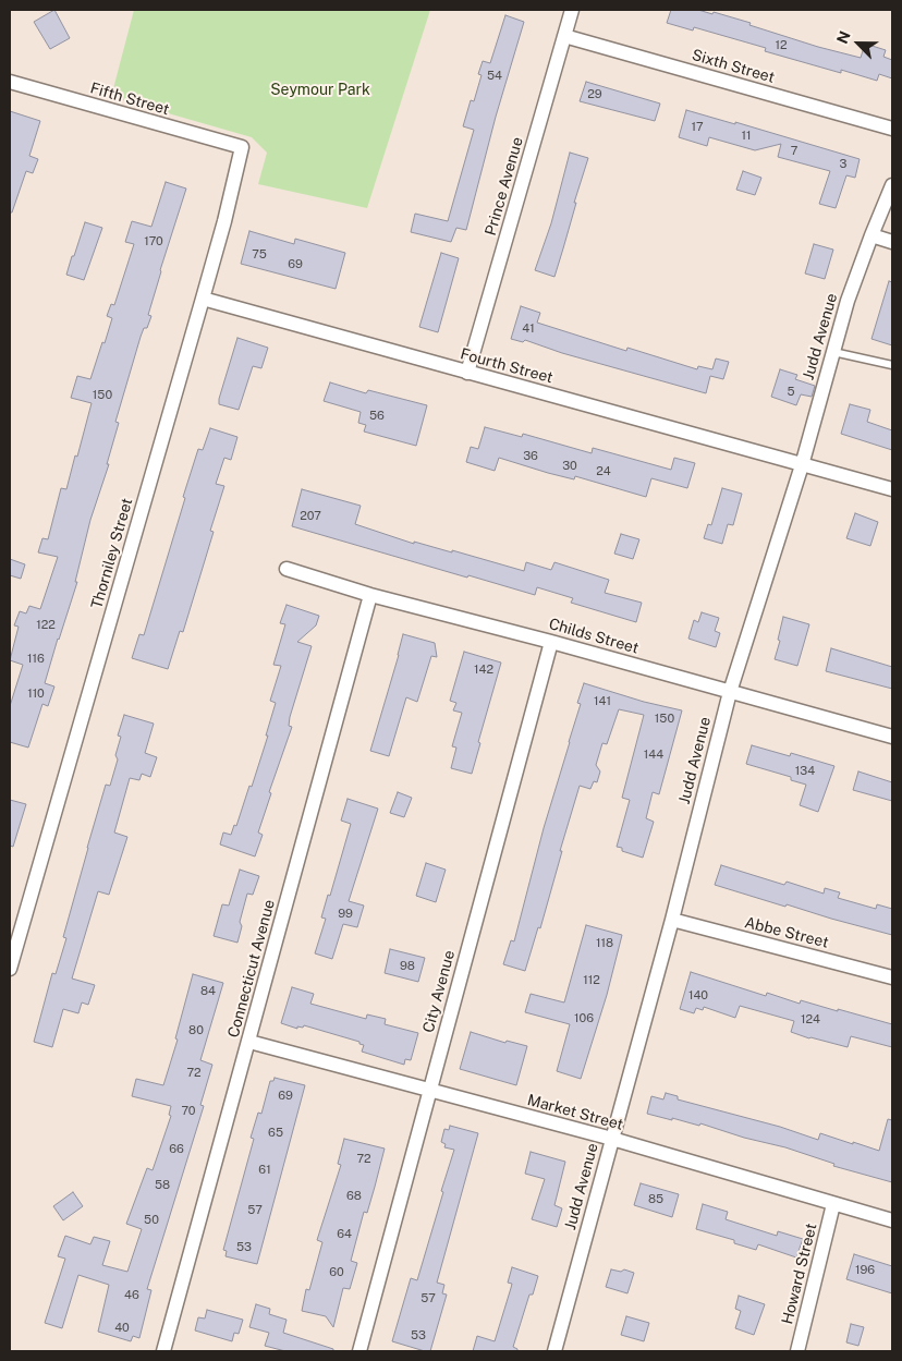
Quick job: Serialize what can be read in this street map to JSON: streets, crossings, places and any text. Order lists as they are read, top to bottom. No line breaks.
{"streets":{"street":["Sixth Street","Fifth Street","Prince Avenue","Judd Avenue","Fourth Street","Thorniley Street","Childs Street","Abbe Street","Connecticut Avenue","City Avenue","Market Street","Howard Street"]},"crossings":[["Sixth Street","Prince Avenue"],["Fifth Street","Thorniley Street"],["Prince Avenue","Fourth Street"],["Judd Avenue","Fourth Street"],["Judd Avenue","Childs Street"],["Judd Avenue","Abbe Street"],["Judd Avenue","Market Street"],["Fourth Street","Thorniley Street"],["Childs Street","Connecticut Avenue"],["Childs Street","City Avenue"],["Connecticut Avenue","Market Street"],["City Avenue","Market Street"],["Market Street","Howard Street"]],"parks":["Seymour Park"],"house_numbers":["12","54","29","17","11","7","3","170","75","69","41","5","150","56","36","30","24","207","122","116","142","110","141","150","144","134","99","118","98","112","84","140","106","124","80","72","69","70","65","66","72","61","58","68","85","57","50","64","53","196","60","46","57","40","53"],"north":"top left"}
